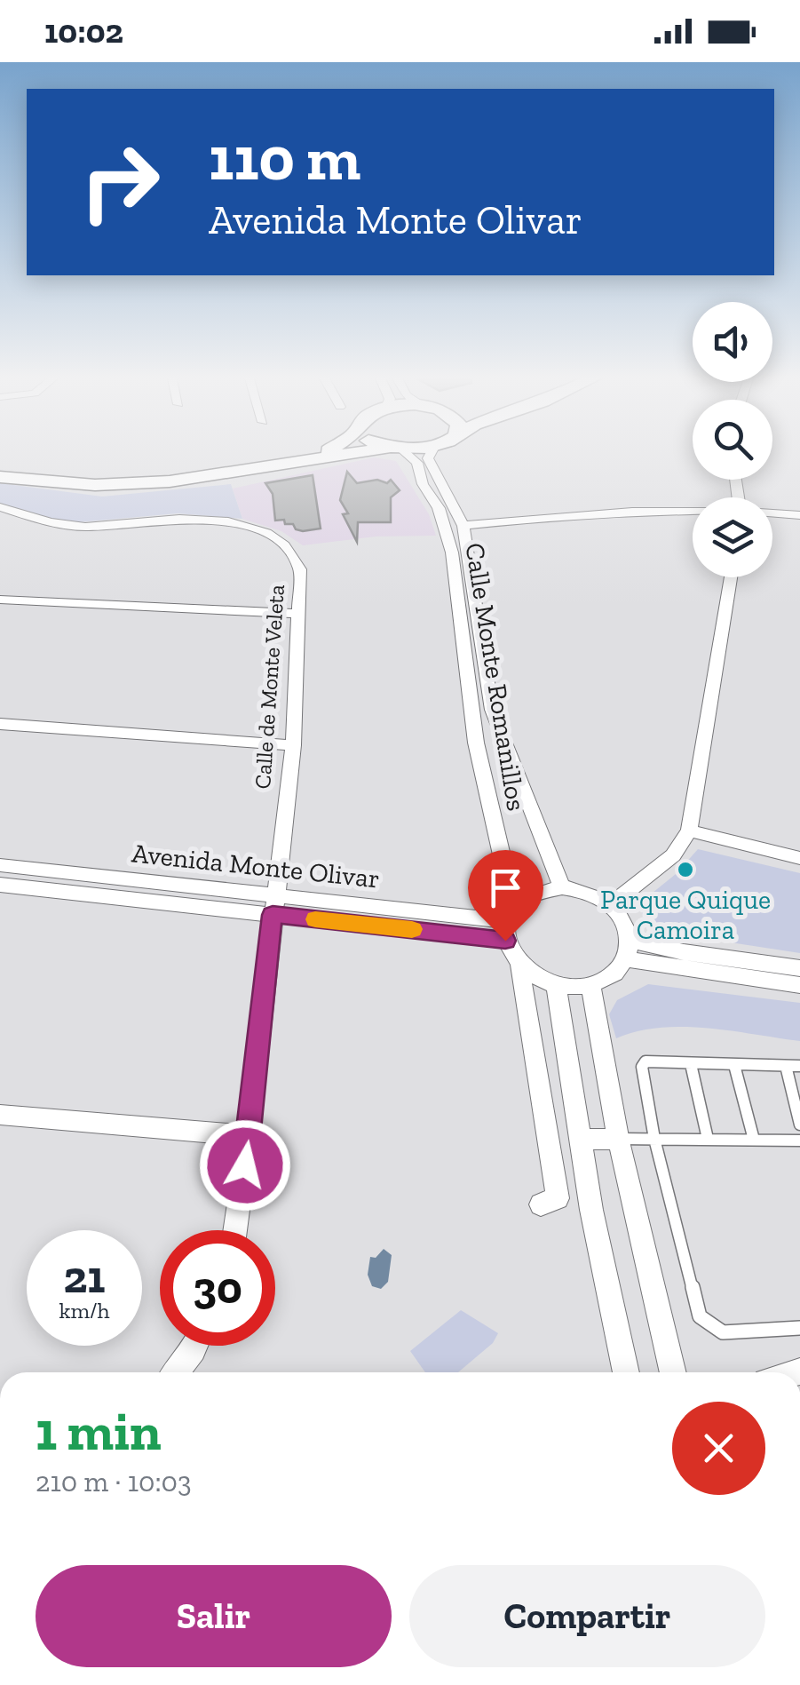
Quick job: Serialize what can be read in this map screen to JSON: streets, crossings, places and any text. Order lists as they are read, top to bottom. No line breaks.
{"streets":{"street":["Calle Monte Romanillos","Calle de Monte Veleta","Avenida Monte Olivar"]},"crossings":[["Calle Monte Romanillos","Avenida Monte Olivar"],["Calle de Monte Veleta","Avenida Monte Olivar"]],"places":["Parque Quique Camoira"],"page":{"status":"10:02","turn":["110 m","Avenida Monte Olivar"],"speed":"21 km/h","limit":"30","heading":["1 min","210 m · 10:03"],"buttons":["Salir","Compartir"]}}
